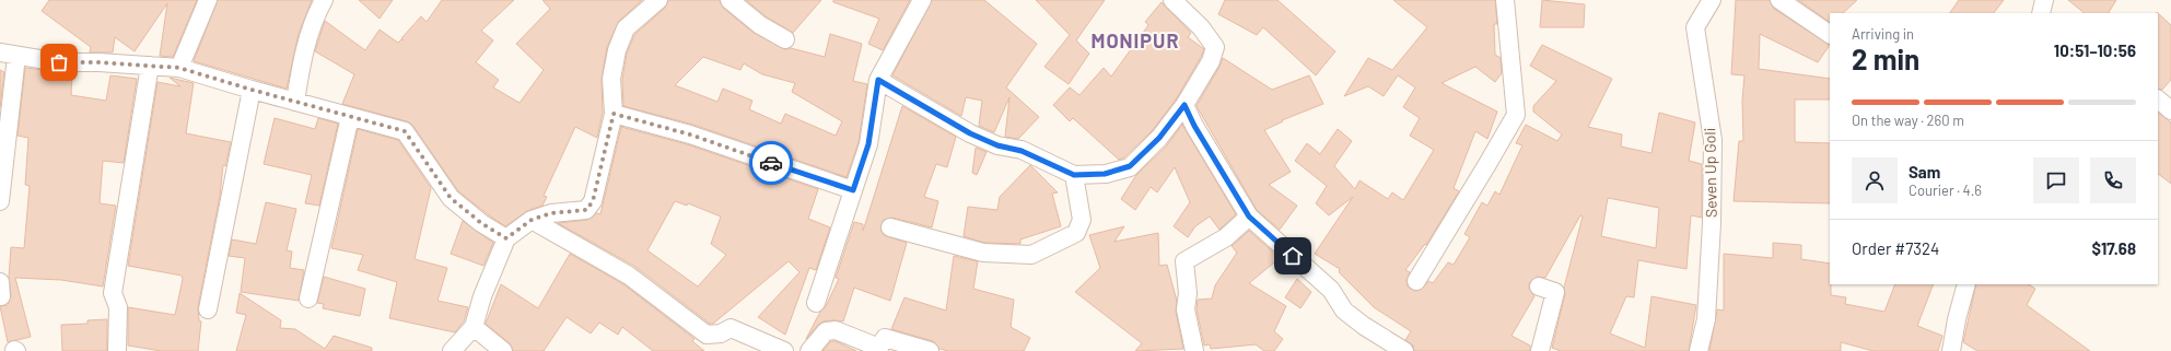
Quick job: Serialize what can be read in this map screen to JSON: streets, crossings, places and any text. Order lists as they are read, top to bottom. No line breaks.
{"streets":{"street":["Seven Up Goli"]},"districts":["MONIPUR"],"page":{"heading":["2 min","Arriving in","10:51–10:56"],"panel":["Sam","Courier · 4.6","Order #7324","$17.68"],"bar":"On the way · 260 m"}}
